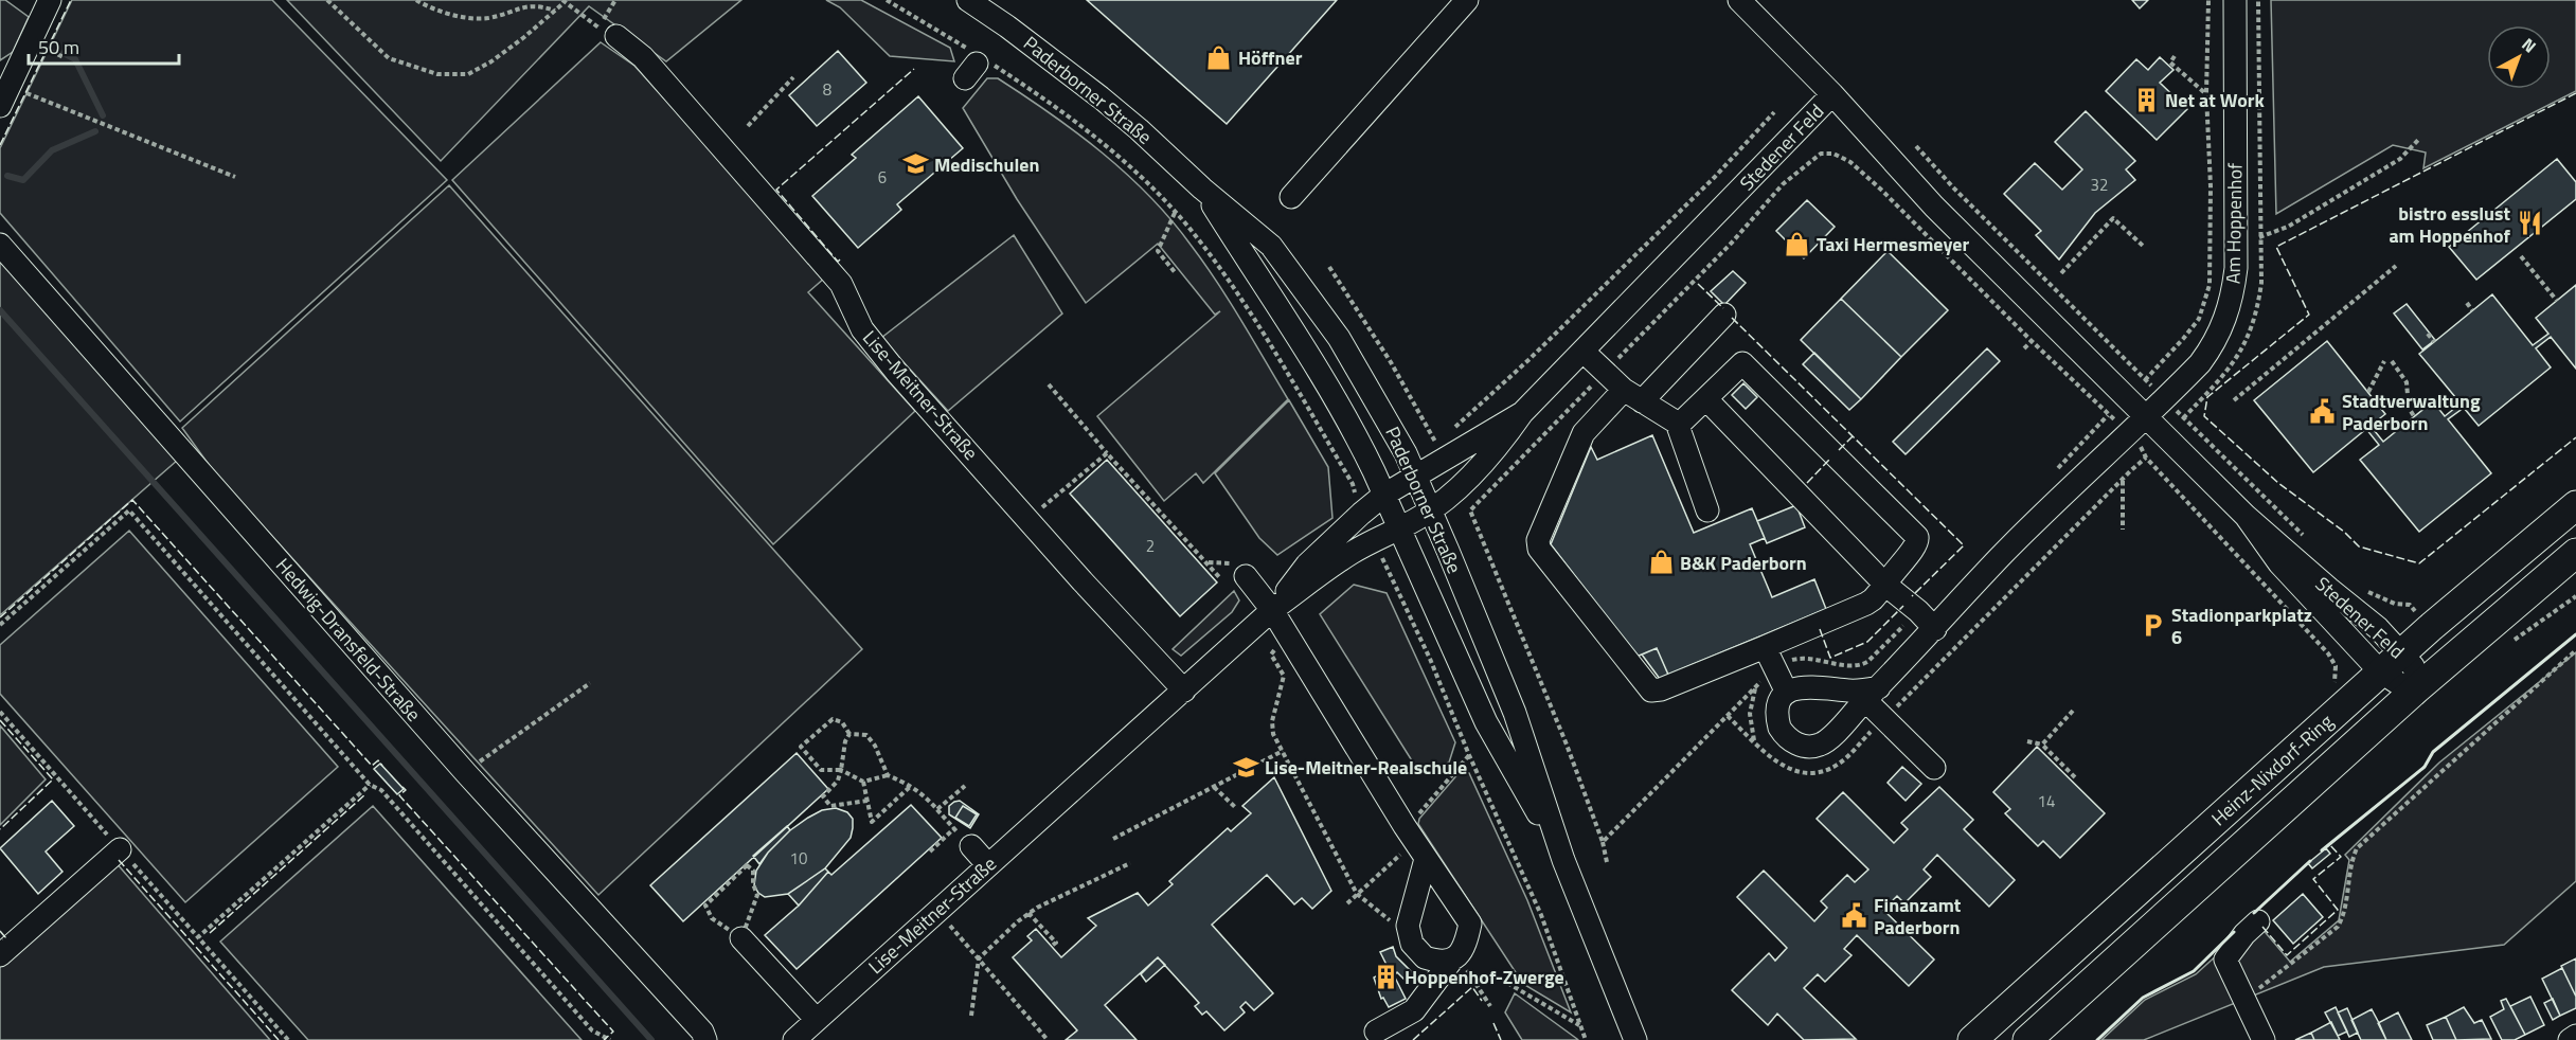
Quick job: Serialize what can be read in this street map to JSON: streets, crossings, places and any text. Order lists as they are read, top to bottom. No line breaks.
{"streets":{"main road":["Heinz-Nixdorf-Ring"],"street":["Paderborner Straße","Stedener Feld","Am Hoppenhof","Lise-Meitner-Straße","Hedwig-Dransfeld-Straße"]},"crossings":[["Paderborner Straße","Stedener Feld"],["Paderborner Straße","Lise-Meitner-Straße"],["Stedener Feld","Am Hoppenhof"],["Stedener Feld","Lise-Meitner-Straße"],["Stedener Feld","Heinz-Nixdorf-Ring"]],"places":{"shop":["Höffner","Taxi Hermesmeyer","B&K Paderborn"],"building":["Net at Work","Hoppenhof-Zwerge"],"school or university":["Medischulen","Lise-Meitner-Realschule"],"restaurant":["bistro esslust am Hoppenhof"],"public building":["Stadtverwaltung Paderborn","Finanzamt Paderborn"],"parking":["Stadionparkplatz 6"]},"house_numbers":["8","6","32","2","14","10"],"scale_bar":"50 m","north":"top right"}
